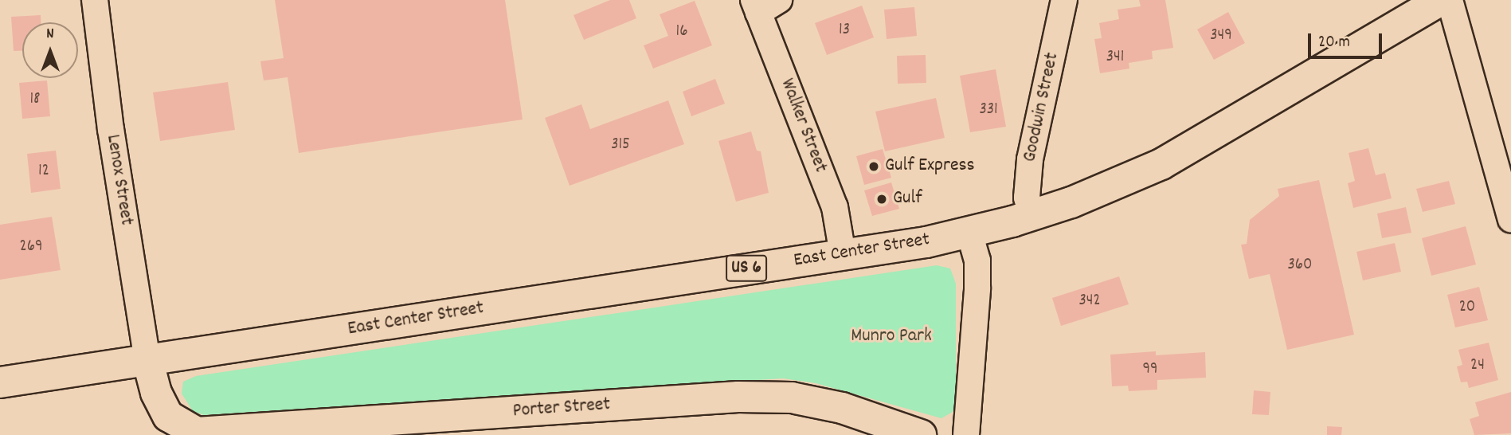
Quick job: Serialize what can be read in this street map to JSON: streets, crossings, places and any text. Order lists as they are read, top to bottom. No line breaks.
{"streets":{"main road":["East Center Street","US 6","Porter Street"],"street":["Goodwin Street","Walker Street","Lenox Street"]},"crossings":[["Goodwin Street","East Center Street"],["Walker Street","East Center Street"],["Lenox Street","East Center Street"]],"parks":["Munro Park"],"places":["Gulf Express","Gulf"],"house_numbers":["13","16","349","341","18","331","315","12","269","360","342","20","24","99"],"scale_bar":"20 m","north":"top"}
